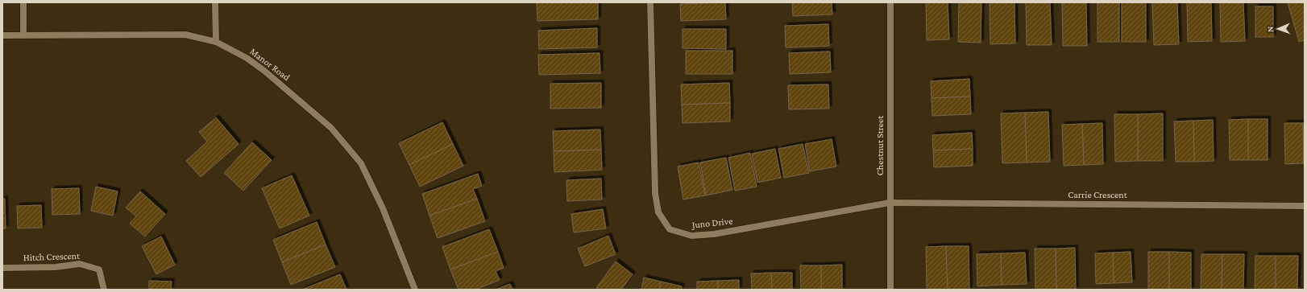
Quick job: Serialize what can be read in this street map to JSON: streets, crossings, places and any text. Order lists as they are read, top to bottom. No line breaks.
{"streets":{"street":["Manor Road","Chestnut Street","Carrie Crescent","Juno Drive","Hitch Crescent"]},"crossings":[["Chestnut Street","Carrie Crescent"],["Chestnut Street","Juno Drive"],["Carrie Crescent","Juno Drive"]],"north":"left"}
